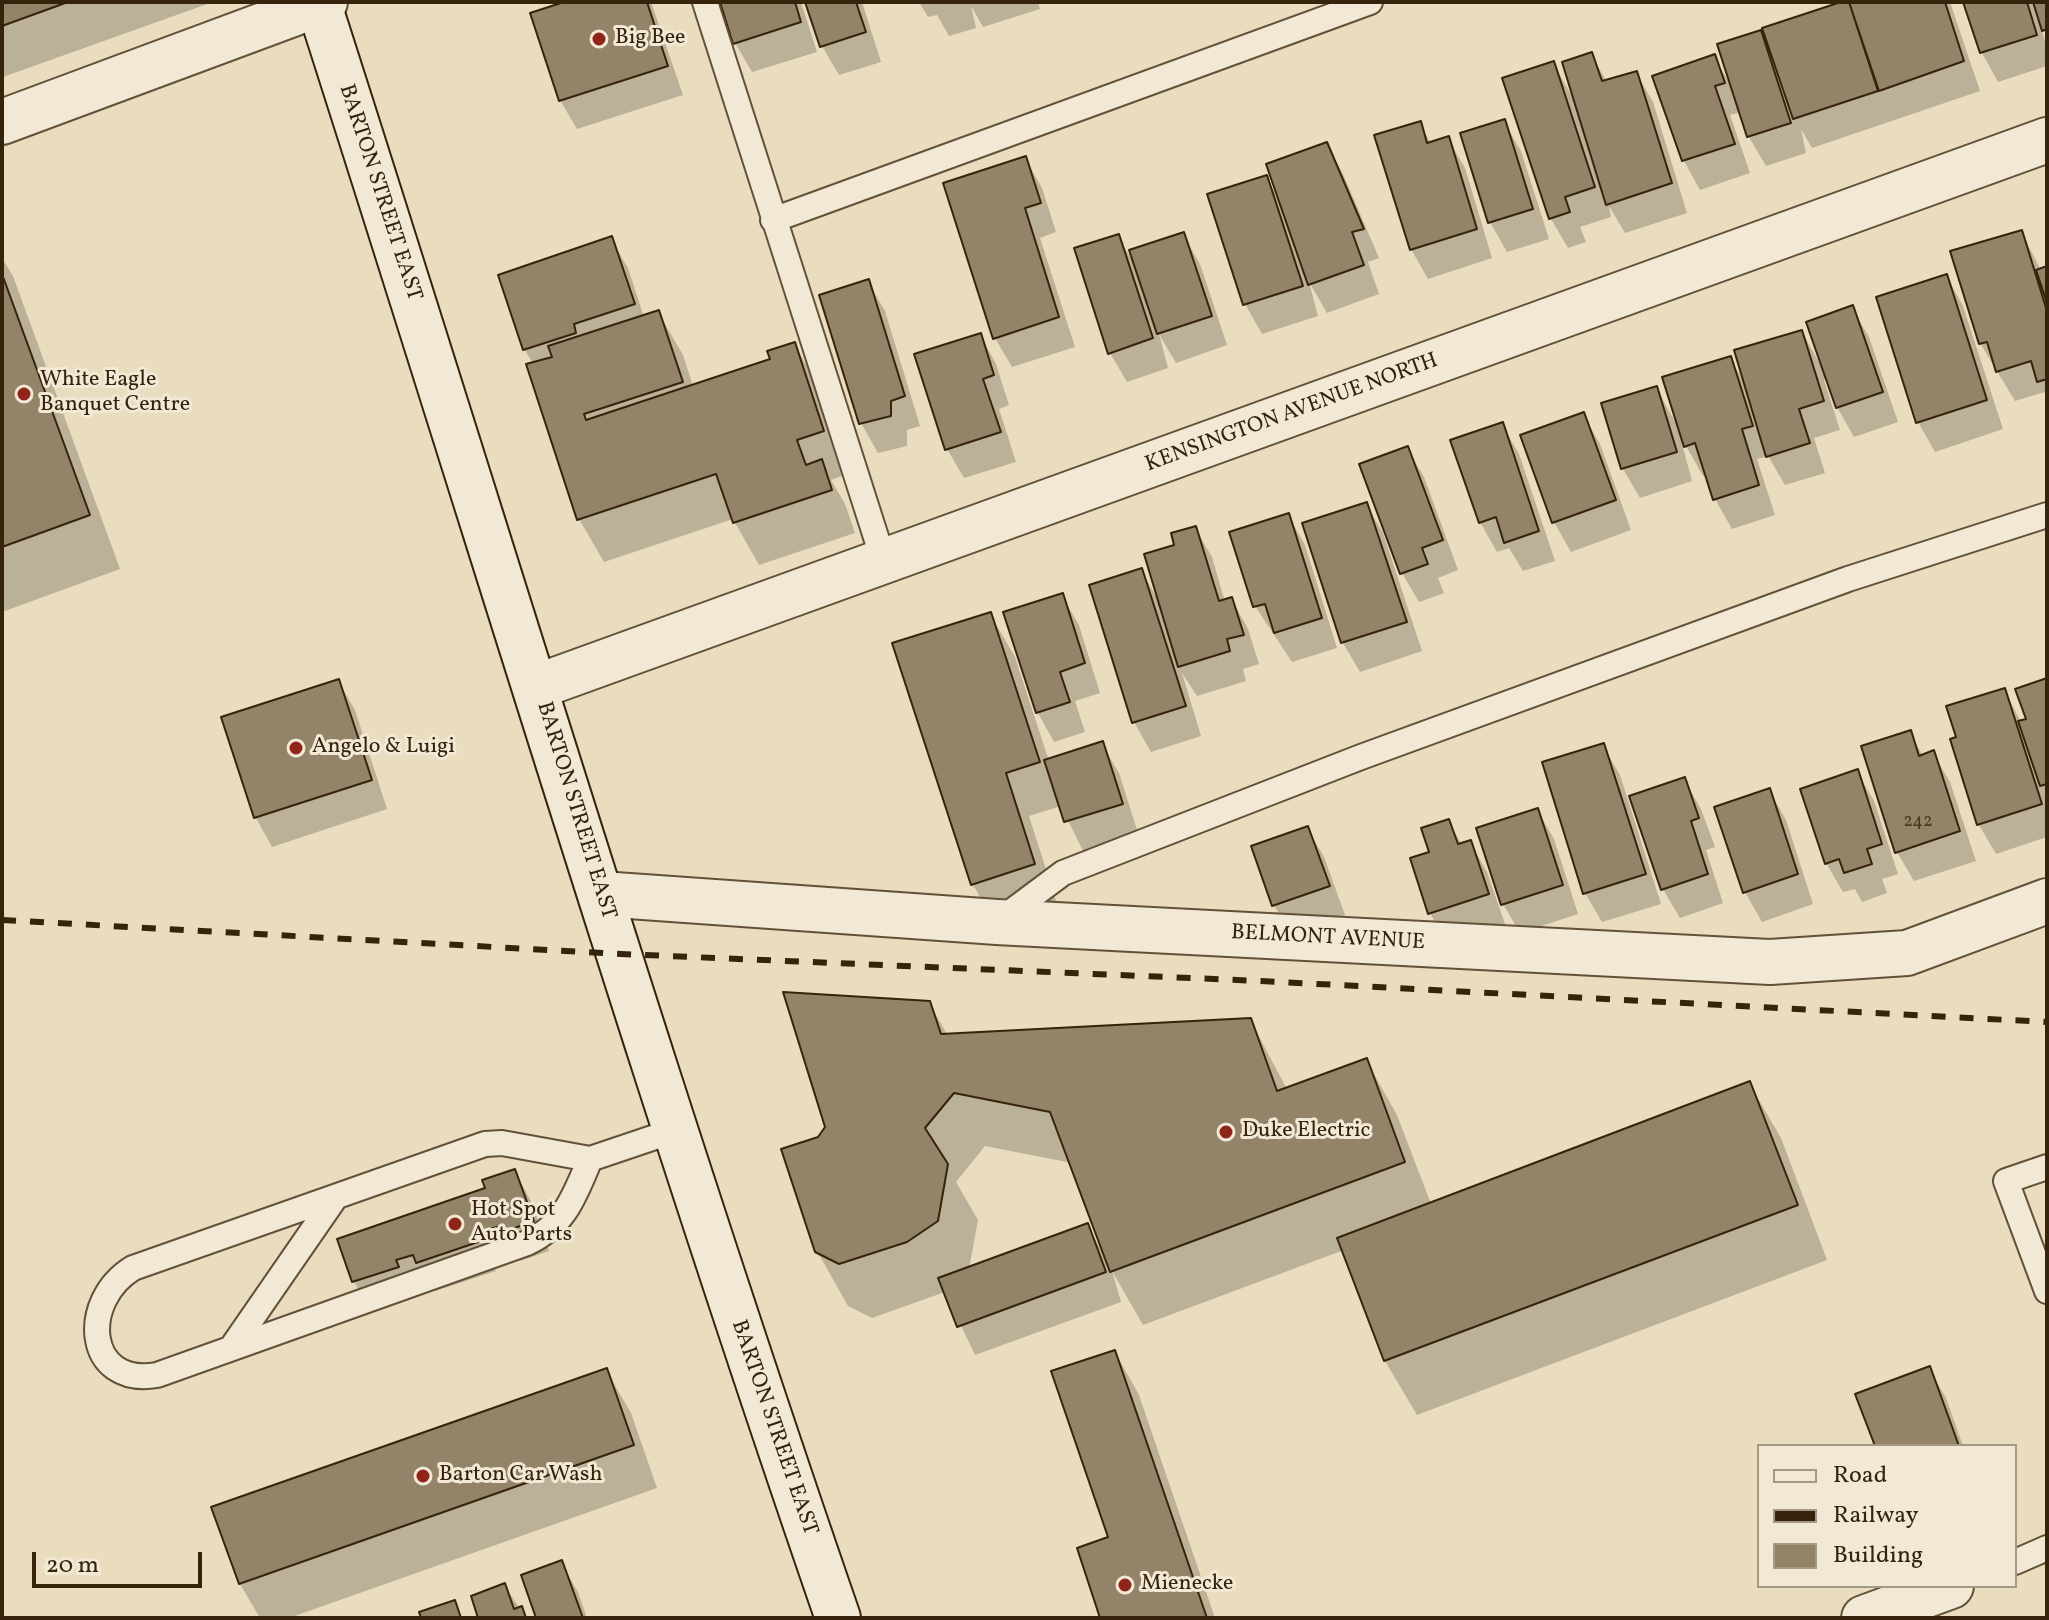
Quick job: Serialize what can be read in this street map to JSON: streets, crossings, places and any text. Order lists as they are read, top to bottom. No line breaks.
{"streets":{"street":["BARTON STREET EAST","KENSINGTON AVENUE NORTH","BELMONT AVENUE"]},"crossings":[["BARTON STREET EAST","KENSINGTON AVENUE NORTH"],["BARTON STREET EAST","BELMONT AVENUE"]],"places":["Big Bee","White Eagle Banquet Centre","Angelo & Luigi","Duke Electric","Hot Spot Auto Parts","Barton Car Wash","Mienecke"],"house_numbers":["242"],"legend":["Road","Railway","Building"],"scale_bar":"20 m"}
